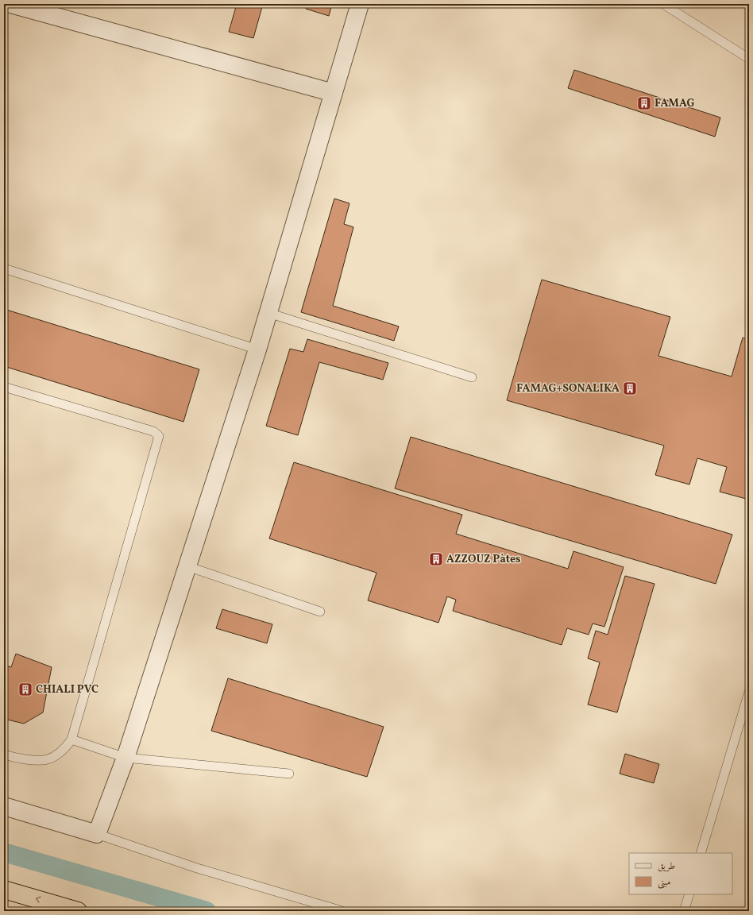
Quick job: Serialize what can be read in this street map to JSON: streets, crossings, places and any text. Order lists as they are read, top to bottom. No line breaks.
{"places":{"building":["FAMAG","FAMAG+SONALIKA","AZZOUZ Pàtes","CHIALI PVC"]},"legend":["طريق","مبنى"]}
